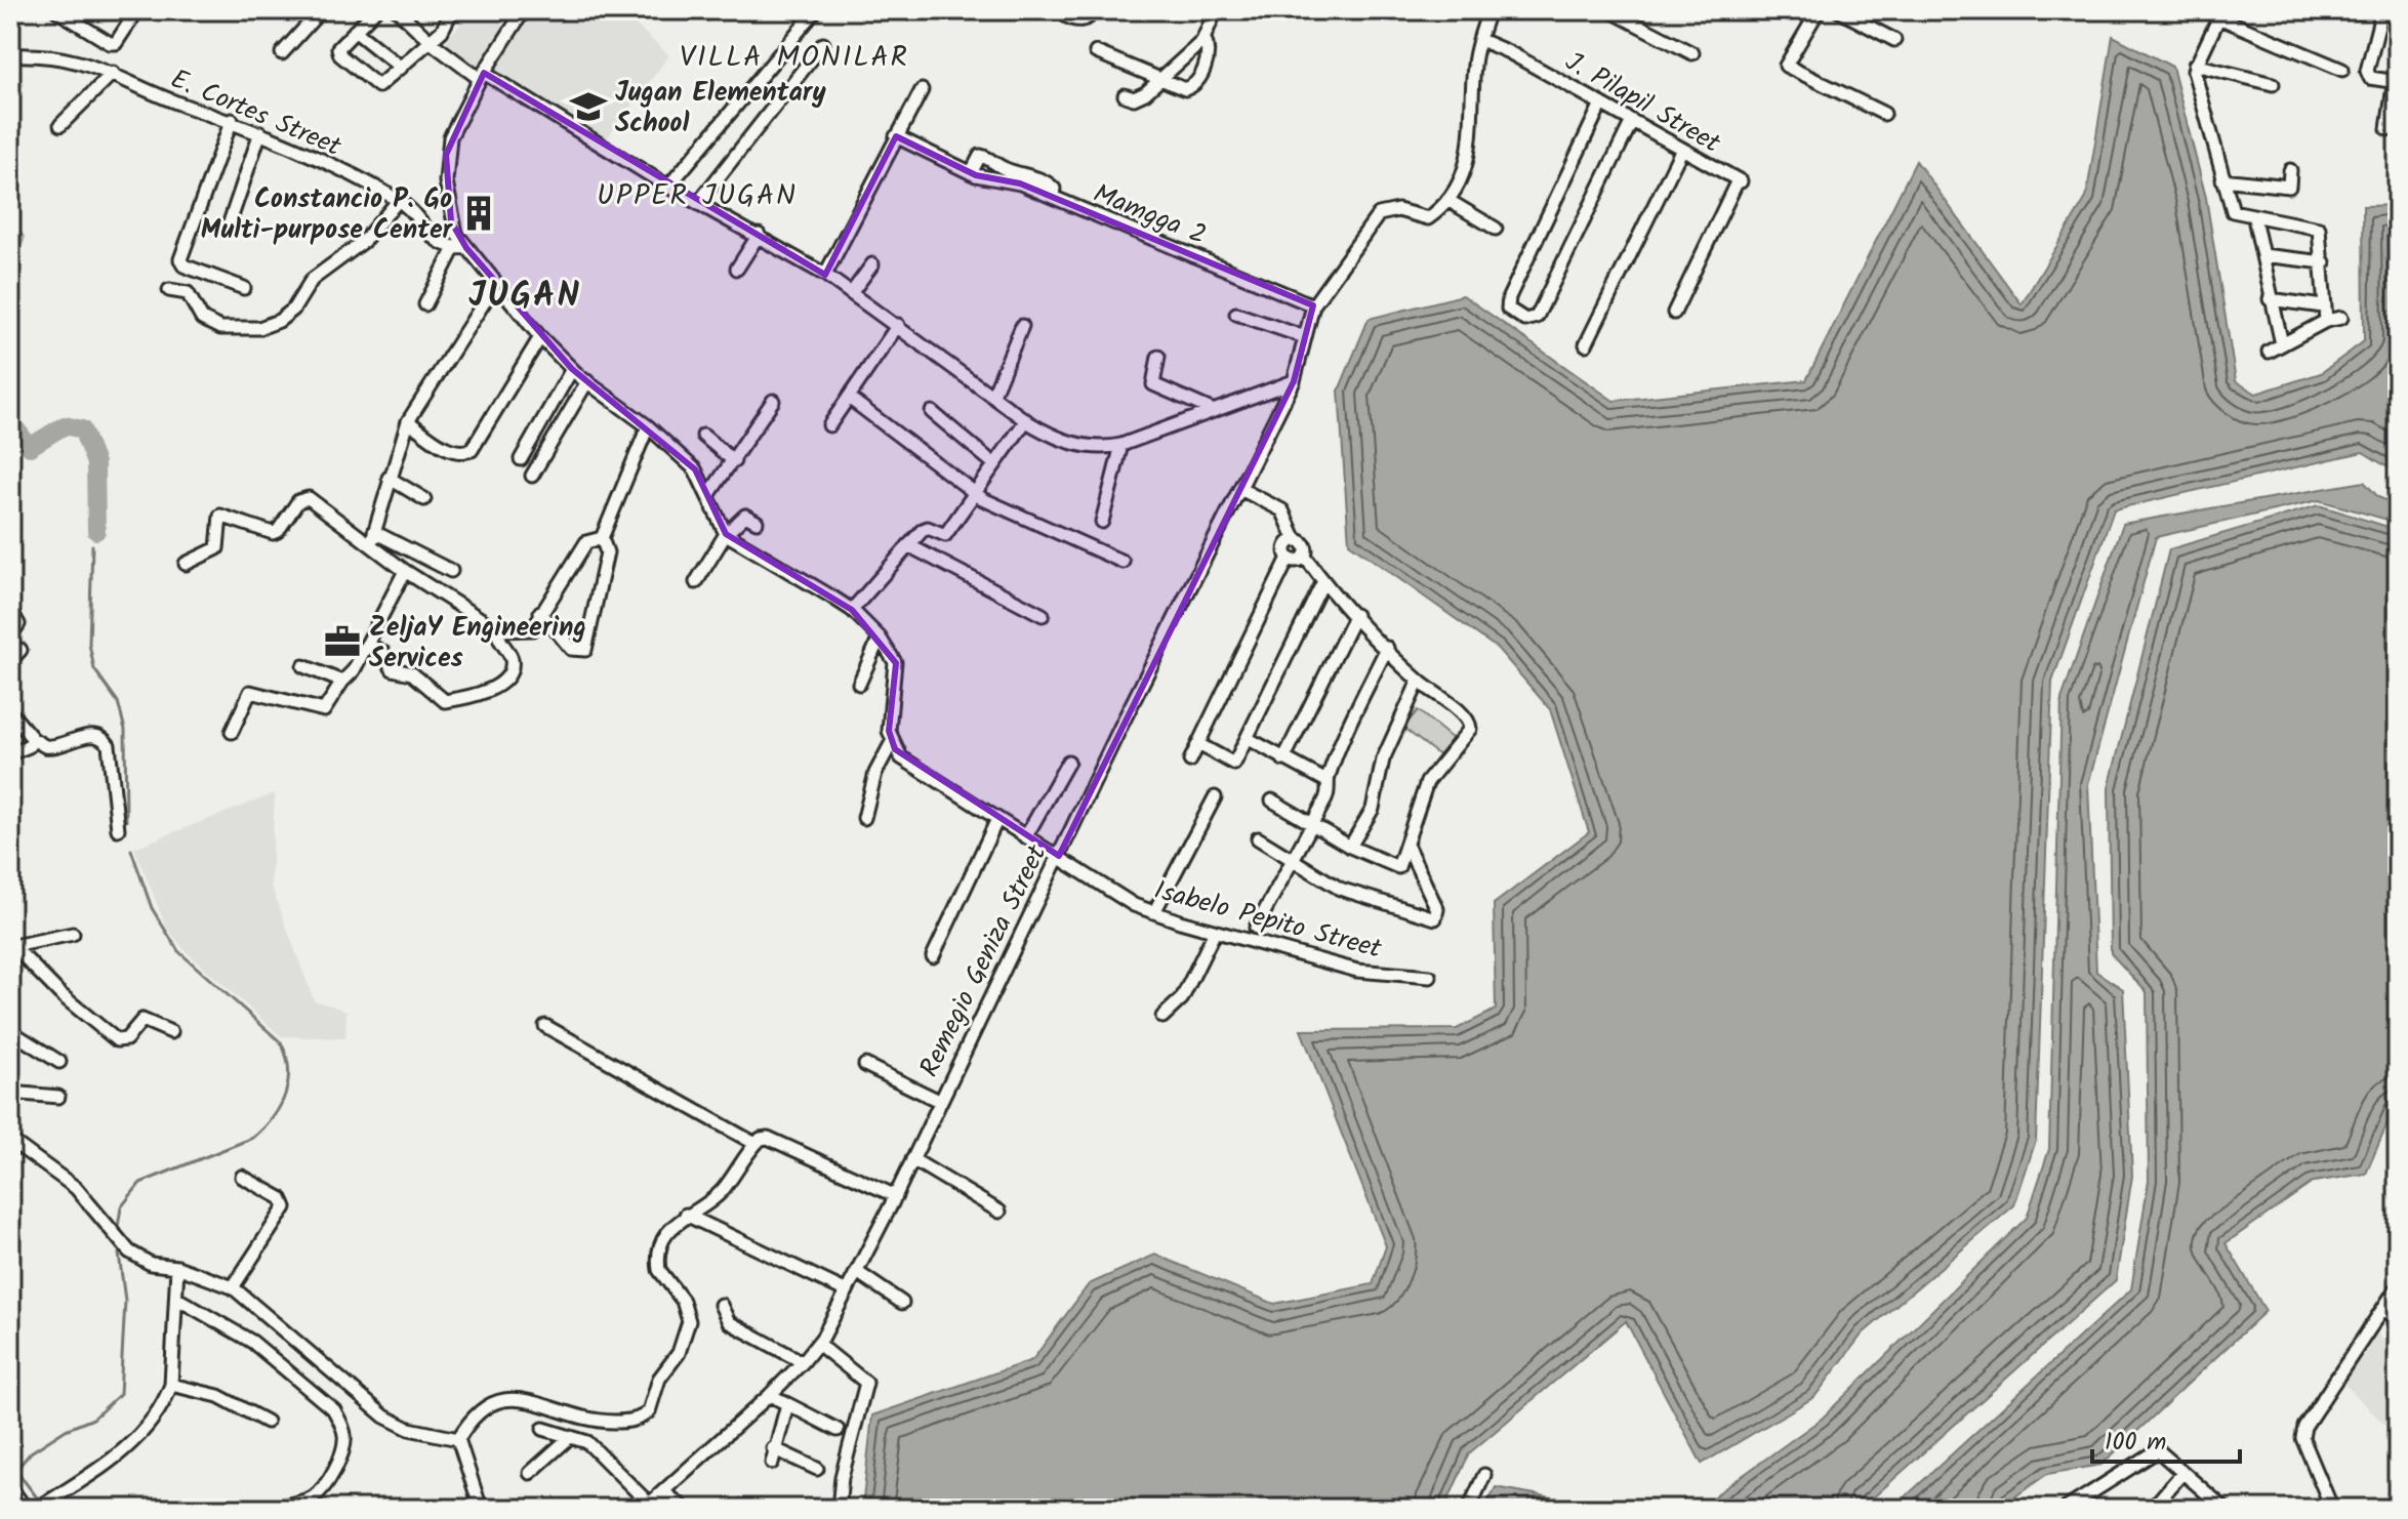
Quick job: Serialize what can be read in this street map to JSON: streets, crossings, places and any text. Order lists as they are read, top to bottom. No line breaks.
{"streets":{"street":["J. Pilapil Street","E. Cortes Street","Mamgga 2","Isabelo Pepito Street","Remegio Geniza Street"]},"crossings":[["Isabelo Pepito Street","Remegio Geniza Street"]],"districts":["VILLA MONILAR","UPPER JUGAN","JUGAN"],"places":{"school or university":["Jugan Elementary School"],"building":["Constancio P. Go Multi-purpose Center"],"office":["ZeljaY Engineering Services"]},"scale_bar":"100 m"}
